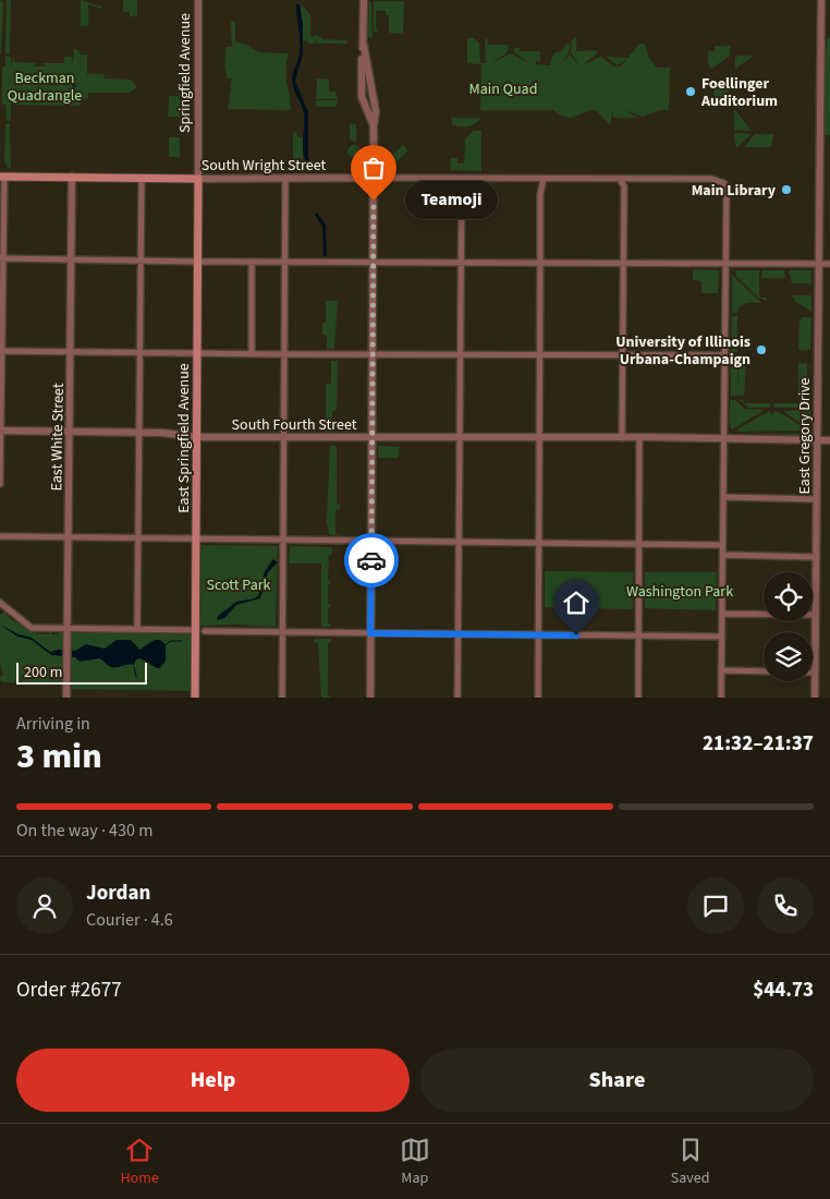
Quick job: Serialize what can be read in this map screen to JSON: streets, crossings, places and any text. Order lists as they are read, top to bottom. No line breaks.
{"streets":{"main road":["South Wright Street","East Springfield Avenue"],"street":["Springfield Avenue","South Fourth Street","East Gregory Drive","East White Street"]},"crossings":[["Springfield Avenue","South Wright Street"],["Springfield Avenue","East Springfield Avenue"],["South Wright Street","East White Street"],["South Wright Street","East Springfield Avenue"],["South Fourth Street","East Gregory Drive"],["South Fourth Street","East White Street"],["South Fourth Street","East Springfield Avenue"]],"parks":["Beckman Quadrangle","Main Quad","Scott Park","Washington Park"],"places":["Foellinger Auditorium","Main Library","Teamoji","University of Illinois Urbana-Champaign"],"scale_bar":"200 m","page":{"bubble":"Teamoji","scale":"200 m","heading":["3 min","Arriving in","21:32–21:37"],"panel":["Jordan","Courier · 4.6","Order #2677","$44.73"],"bar":"On the way · 430 m","buttons":["Help","Share"],"tabs":["Home","Map","Saved"]}}
